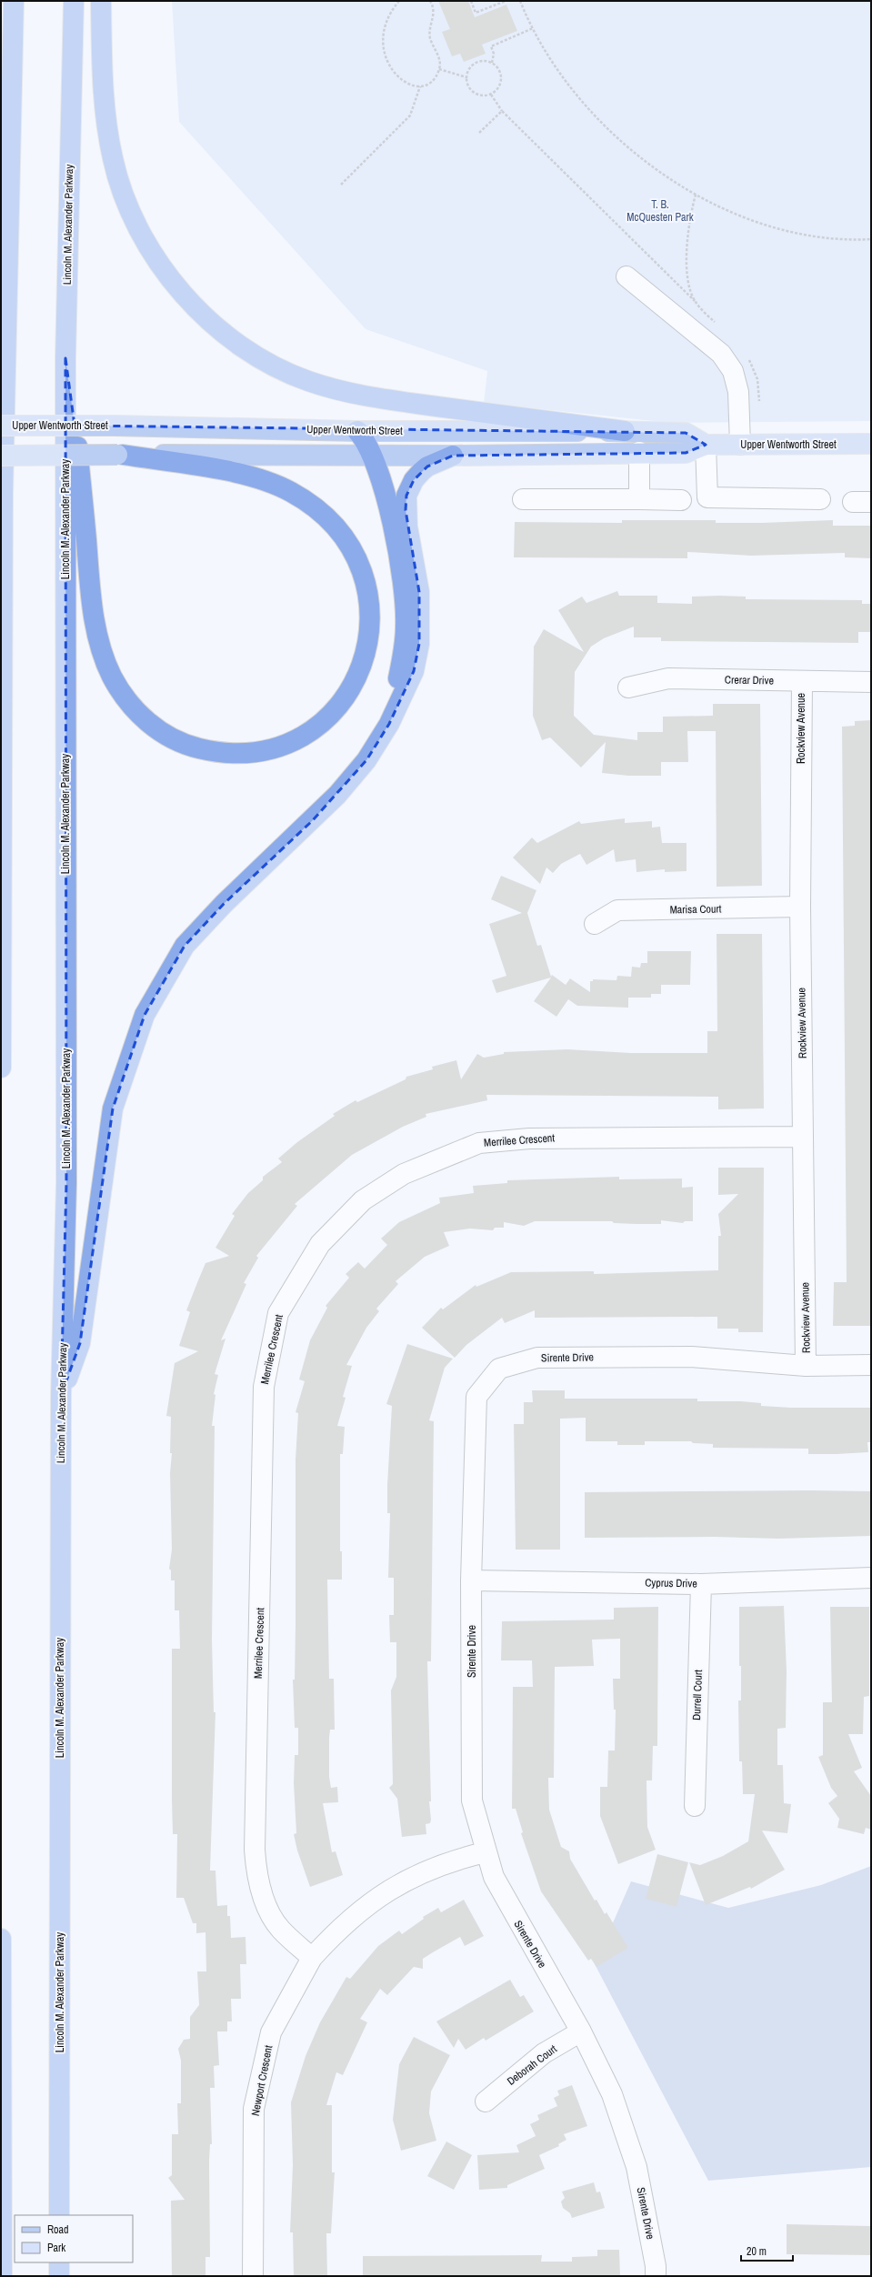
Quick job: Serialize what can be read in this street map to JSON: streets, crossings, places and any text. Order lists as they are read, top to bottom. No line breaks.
{"streets":{"highway":["Lincoln M. Alexander Parkway"],"main road":["Upper Wentworth Street"],"street":["Crerar Drive","Rockview Avenue","Marisa Court","Merrilee Crescent","Sirente Drive","Cyprus Drive","Durrell Court","Deborah Court","Newport Crescent"]},"crossings":[["Crerar Drive","Rockview Avenue"],["Rockview Avenue","Marisa Court"],["Rockview Avenue","Merrilee Crescent"],["Rockview Avenue","Sirente Drive"],["Merrilee Crescent","Newport Crescent"],["Sirente Drive","Cyprus Drive"],["Sirente Drive","Deborah Court"],["Sirente Drive","Newport Crescent"],["Cyprus Drive","Durrell Court"]],"parks":["T. B. McQuesten Park"],"legend":["Road","Park"],"scale_bar":"20 m"}
